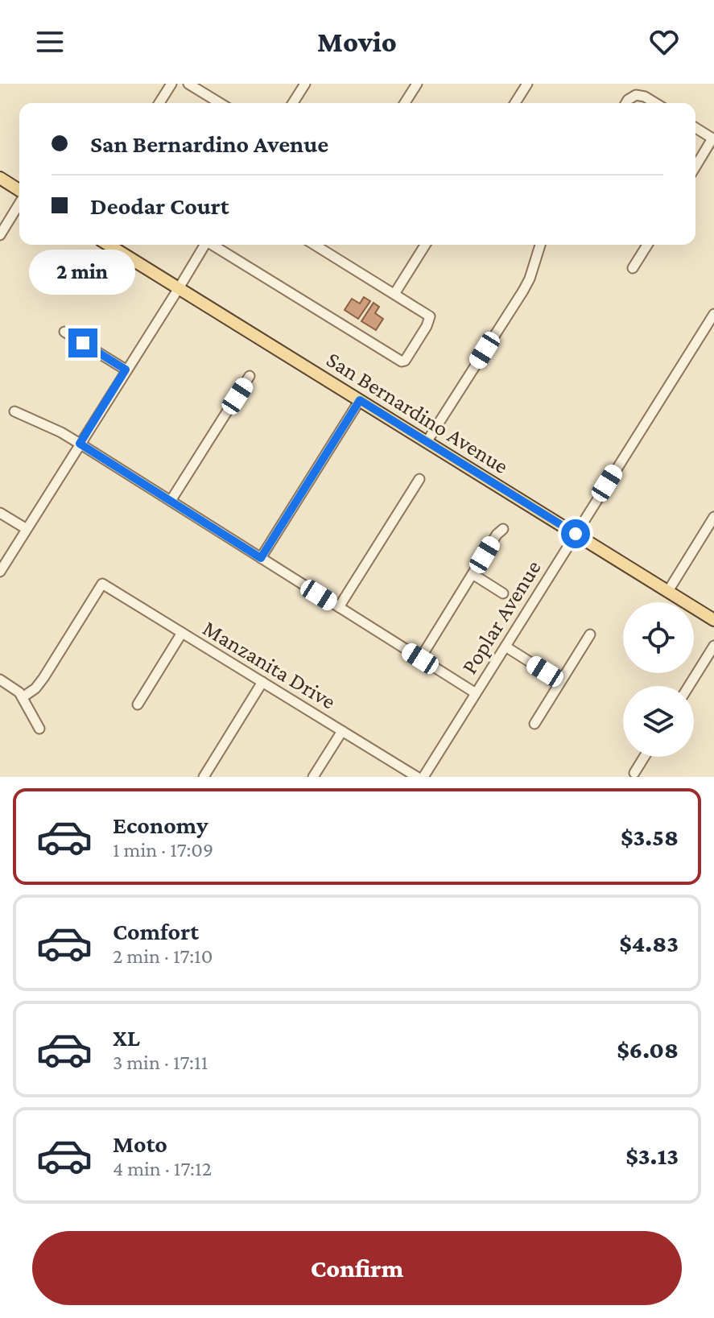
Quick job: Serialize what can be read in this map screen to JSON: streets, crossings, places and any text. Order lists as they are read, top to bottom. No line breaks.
{"streets":{"main road":["San Bernardino Avenue"],"street":["Poplar Avenue","Manzanita Drive"]},"crossings":[["San Bernardino Avenue","Poplar Avenue"]],"page":{"header":"Movio","banner":["San Bernardino Avenue","Deodar Court"],"bubble":"2 min","list":[{"name":"Economy","note":"1 min · 17:09","value":"$3.58"},{"name":"Comfort","note":"2 min · 17:10","value":"$4.83"},{"name":"XL","note":"3 min · 17:11","value":"$6.08"},{"name":"Moto","note":"4 min · 17:12","value":"$3.13"}],"buttons":"Confirm"}}
